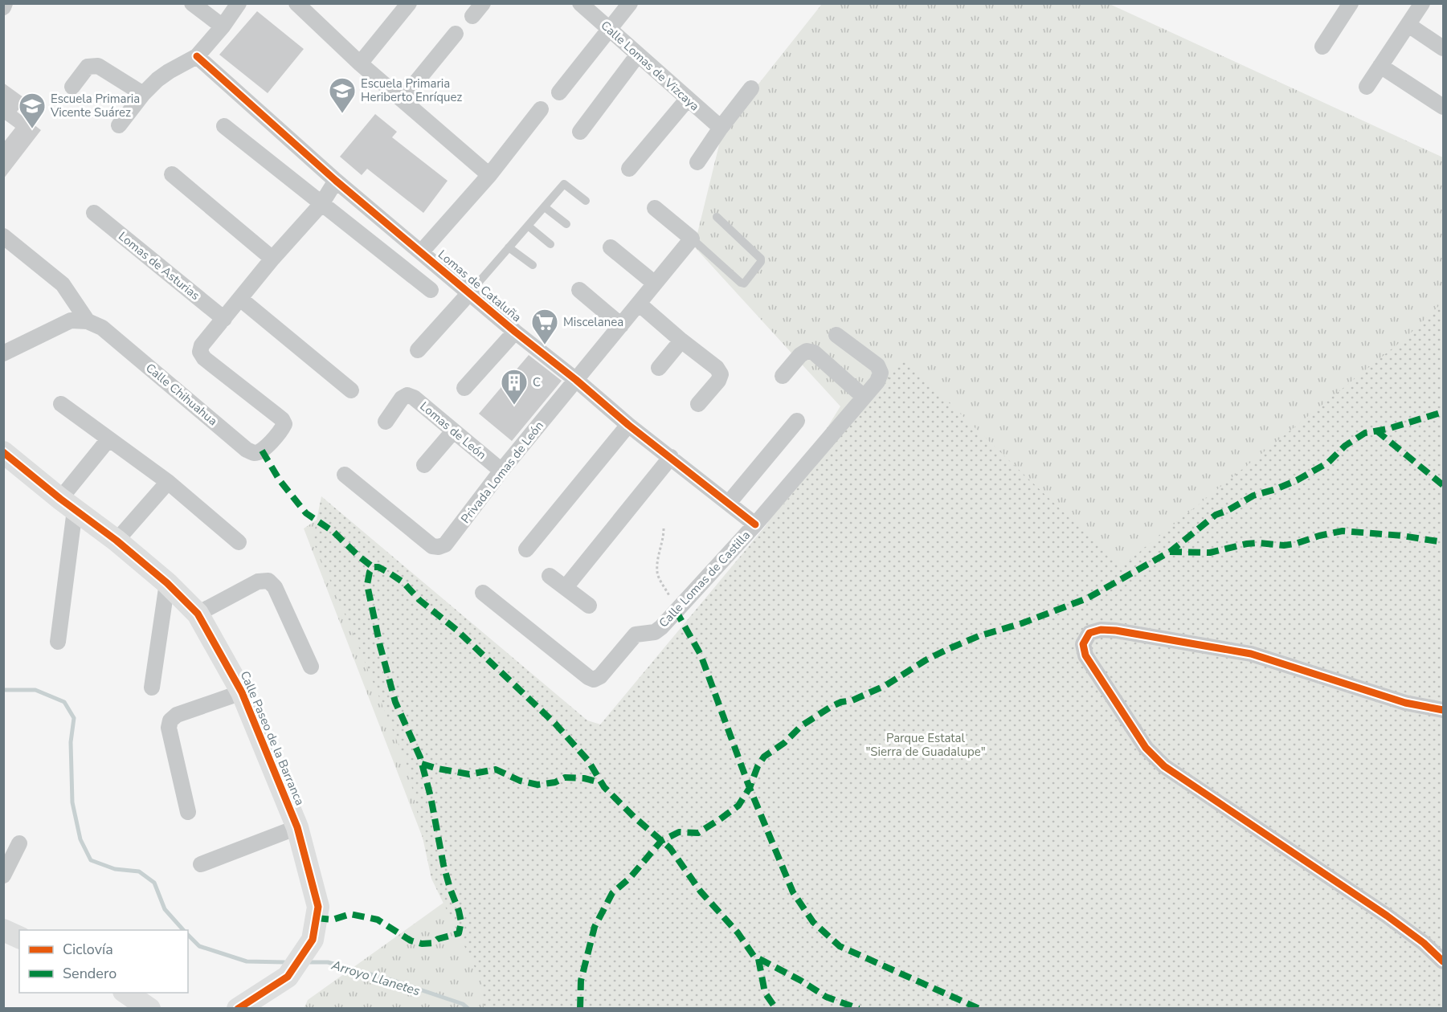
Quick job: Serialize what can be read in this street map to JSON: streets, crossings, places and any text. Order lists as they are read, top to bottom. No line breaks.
{"streets":{"street":["Calle Lomas de Vizcaya","Lomas de Asturias","Lomas de Cataluña","Calle Chihuahua","Lomas de León","Privada Lomas de León","Calle Lomas de Castilla","Calle Paseo de la Barranca"]},"crossings":[["Lomas de Asturias","Calle Chihuahua"],["Lomas de Cataluña","Privada Lomas de León"],["Lomas de Cataluña","Calle Lomas de Castilla"],["Lomas de León","Privada Lomas de León"]],"water":["Arroyo Llanetes"],"parks":["Parque Estatal \"Sierra de Guadalupe\""],"places":{"school or university":["Escuela Primaria Heriberto Enríquez","Escuela Primaria Vicente Suárez"],"supermarket":["Miscelanea"],"building":["C"]},"legend":["Ciclovía","Sendero"]}
